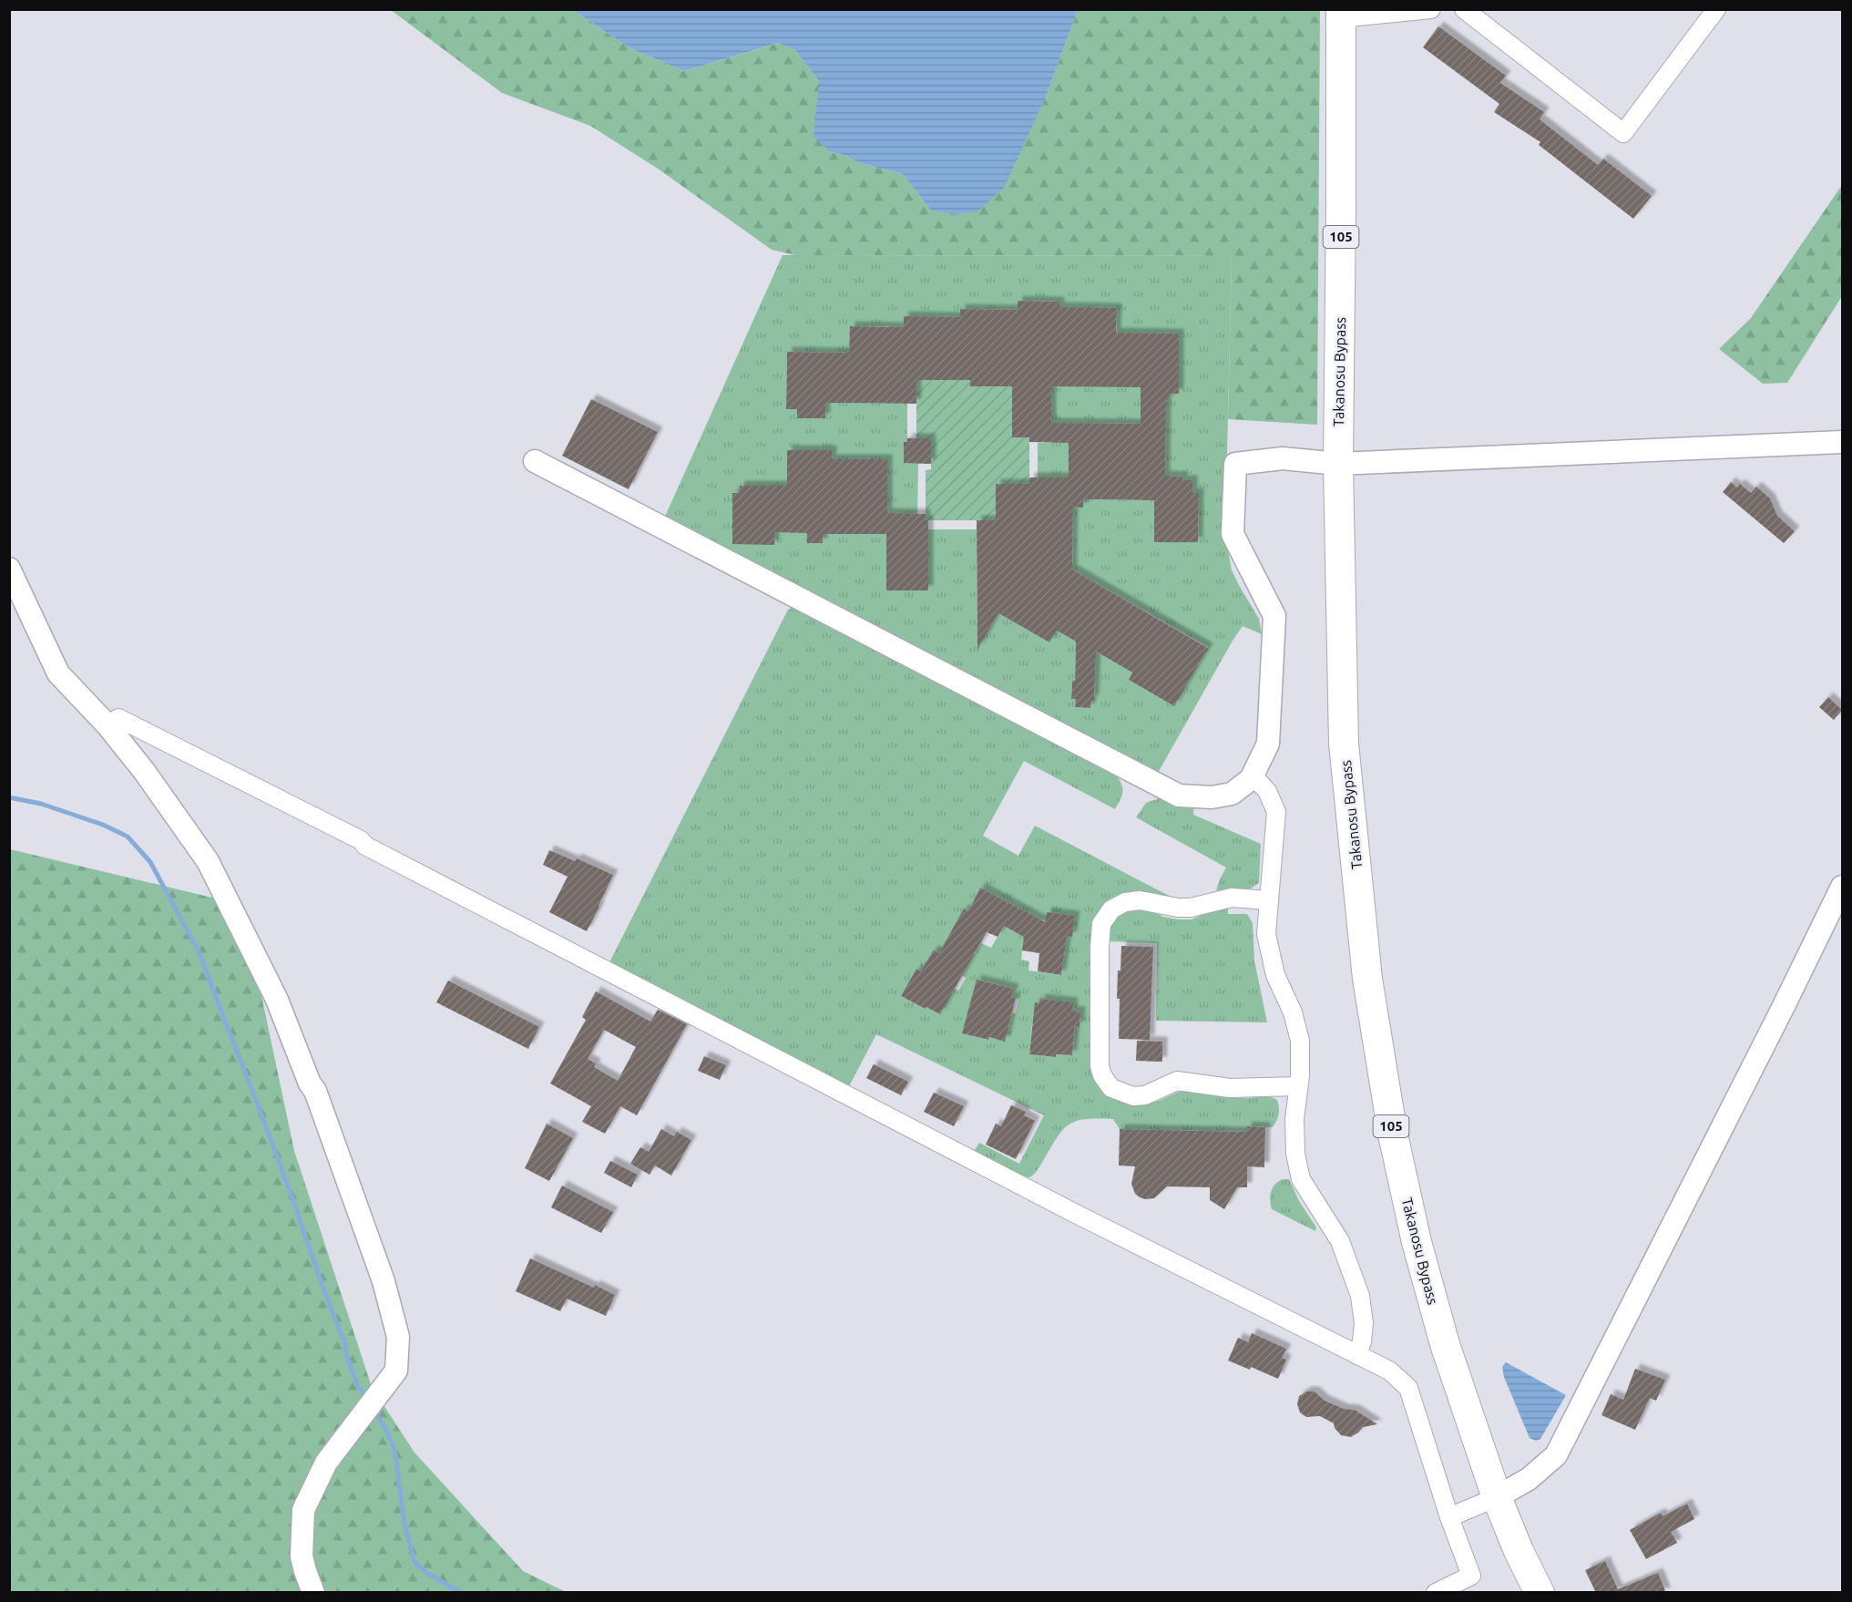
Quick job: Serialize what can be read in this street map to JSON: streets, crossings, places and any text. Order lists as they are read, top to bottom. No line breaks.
{"streets":{"highway":["105","Takanosu Bypass"]}}
